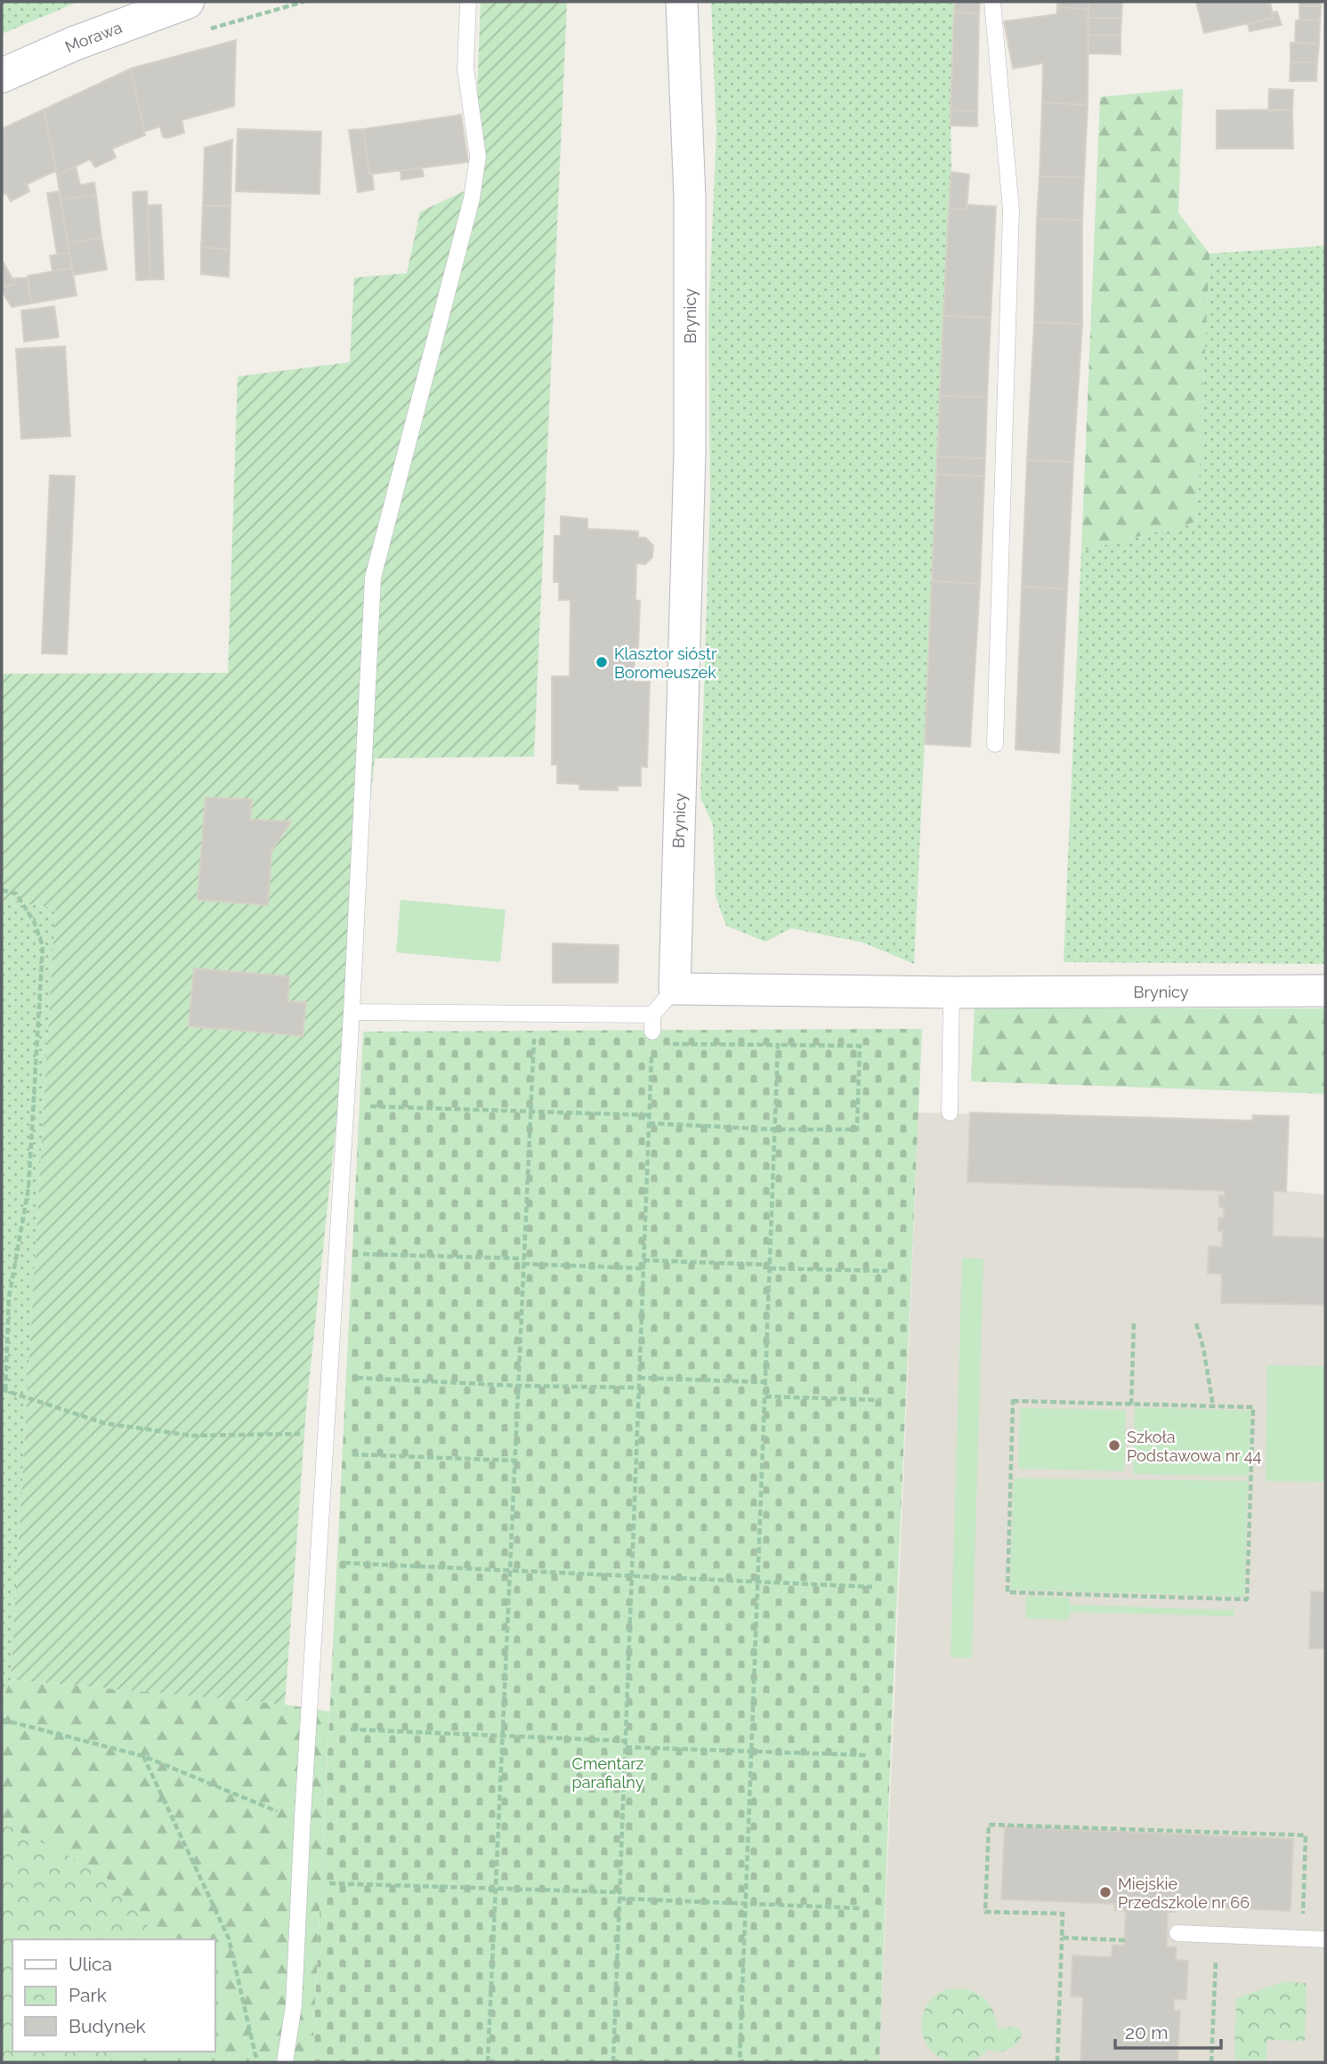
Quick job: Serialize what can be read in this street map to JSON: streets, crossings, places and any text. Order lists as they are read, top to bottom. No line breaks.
{"streets":{"street":["Morawa","Brynicy"]},"parks":["Cmentarz parafialny"],"places":["Klasztor sióstr Boromeuszek","Szkoła Podstawowa nr 44","Miejskie Przedszkole nr 66"],"legend":["Ulica","Park","Budynek"],"scale_bar":"20 m"}
